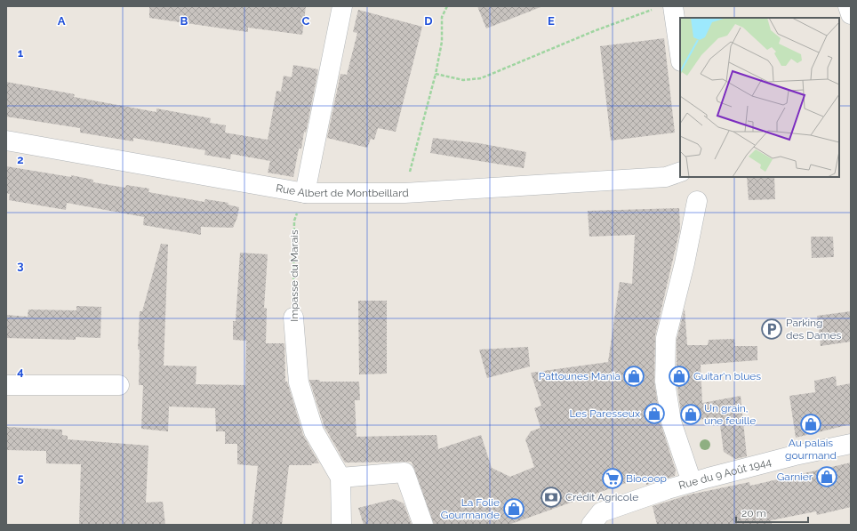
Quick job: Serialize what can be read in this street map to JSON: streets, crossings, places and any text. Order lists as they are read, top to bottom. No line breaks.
{"streets":{"street":["Rue Albert de Montbeillard","Impasse du Marais","Rue du 9 Août 1944"]},"crossings":[["Rue Albert de Montbeillard","Impasse du Marais"]],"places":{"parking":["Parking des Dames"],"shop":["Pattounes Mania","Guitar'n blues","Les Paresseux","Un grain, une feuille","Au palais gourmand","Garnier","La Folie Gourmande"],"supermarket":["Biocoop"],"bank":["Crédit Agricole"]},"scale_bar":"20 m","grid":{"columns":["A","B","C","D","E"],"rows":["1","2","3","4","5"]}}
